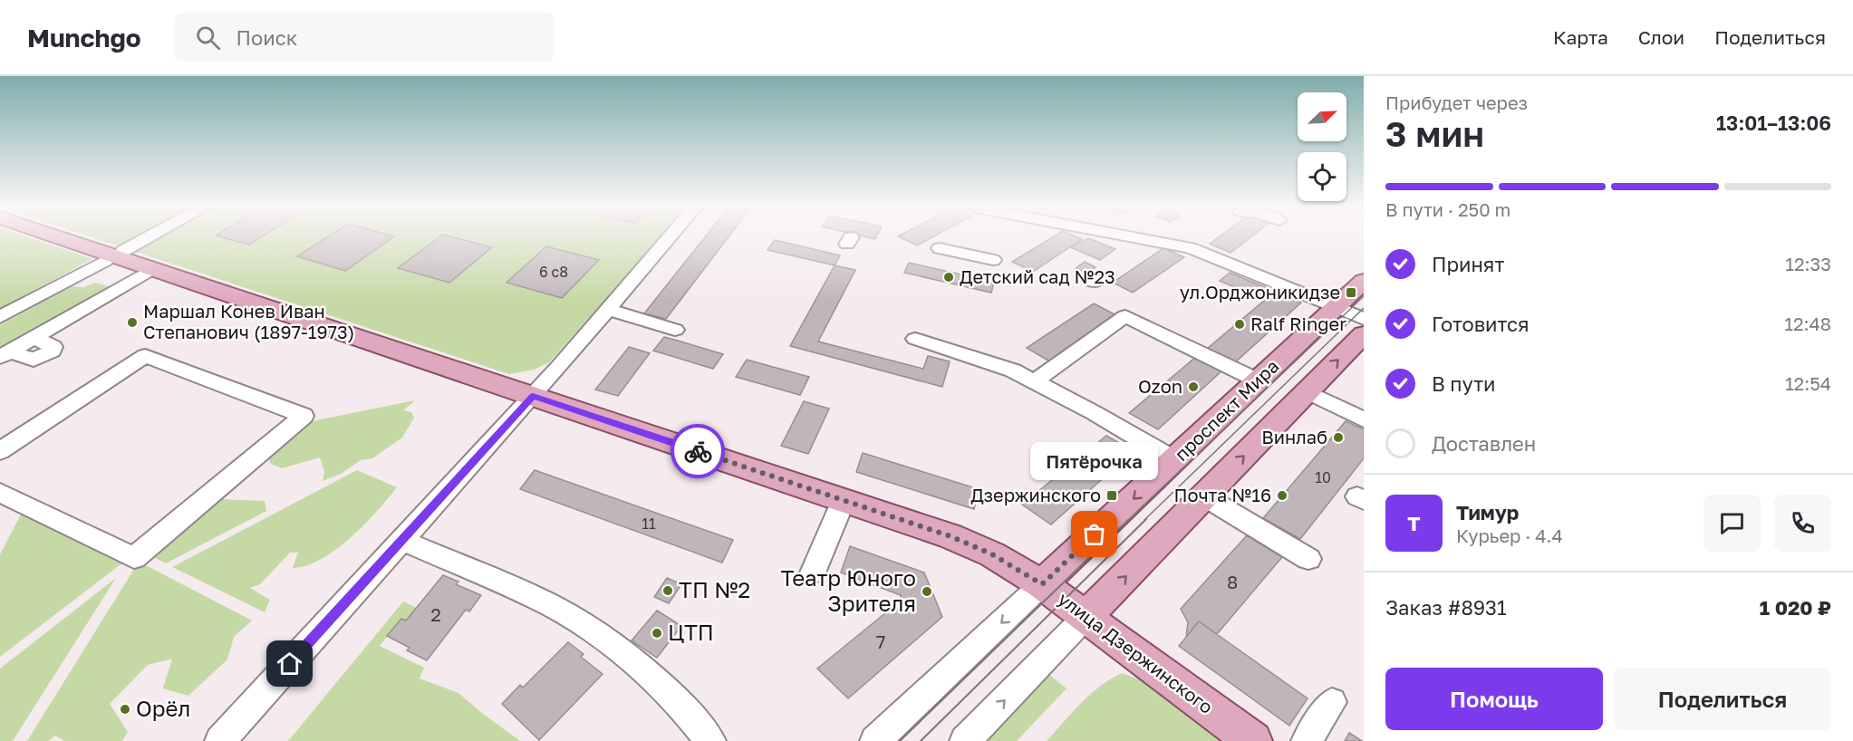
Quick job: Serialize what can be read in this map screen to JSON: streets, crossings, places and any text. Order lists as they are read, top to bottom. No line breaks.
{"streets":{"main road":["проспект Мира","улица Дзержинского"]},"crossings":[["проспект Мира","улица Дзержинского"]],"places":{"other":["Детский сад №23","Маршал Конев Иван Степанович (1897-1973)","Ralf Ringer","Ozon","Винлаб","Почта №16","Пятёрочка","ТП №2","Театр Юного Зрителя","ЦТП","Орёл"],"transit":["ул.Орджоникидзе","Дзержинского"]},"house_numbers":["6 с8","10","11","8","2","7"],"north":"top right","page":{"header":"Munchgo","search":"Поиск","nav":["Карта","Слои","Поделиться"],"heading":["3 мин","Прибудет через","13:01–13:06"],"panel":["Тимур","Курьер · 4.4","Заказ #8931","1 020 ₽"],"bar":"В пути · 250 m","list":[["Принят","12:33"],["Готовится","12:48"],["В пути","12:54"],"Доставлен"],"bubble":"Пятёрочка","round":"Т","buttons":["Помощь","Поделиться"]}}
